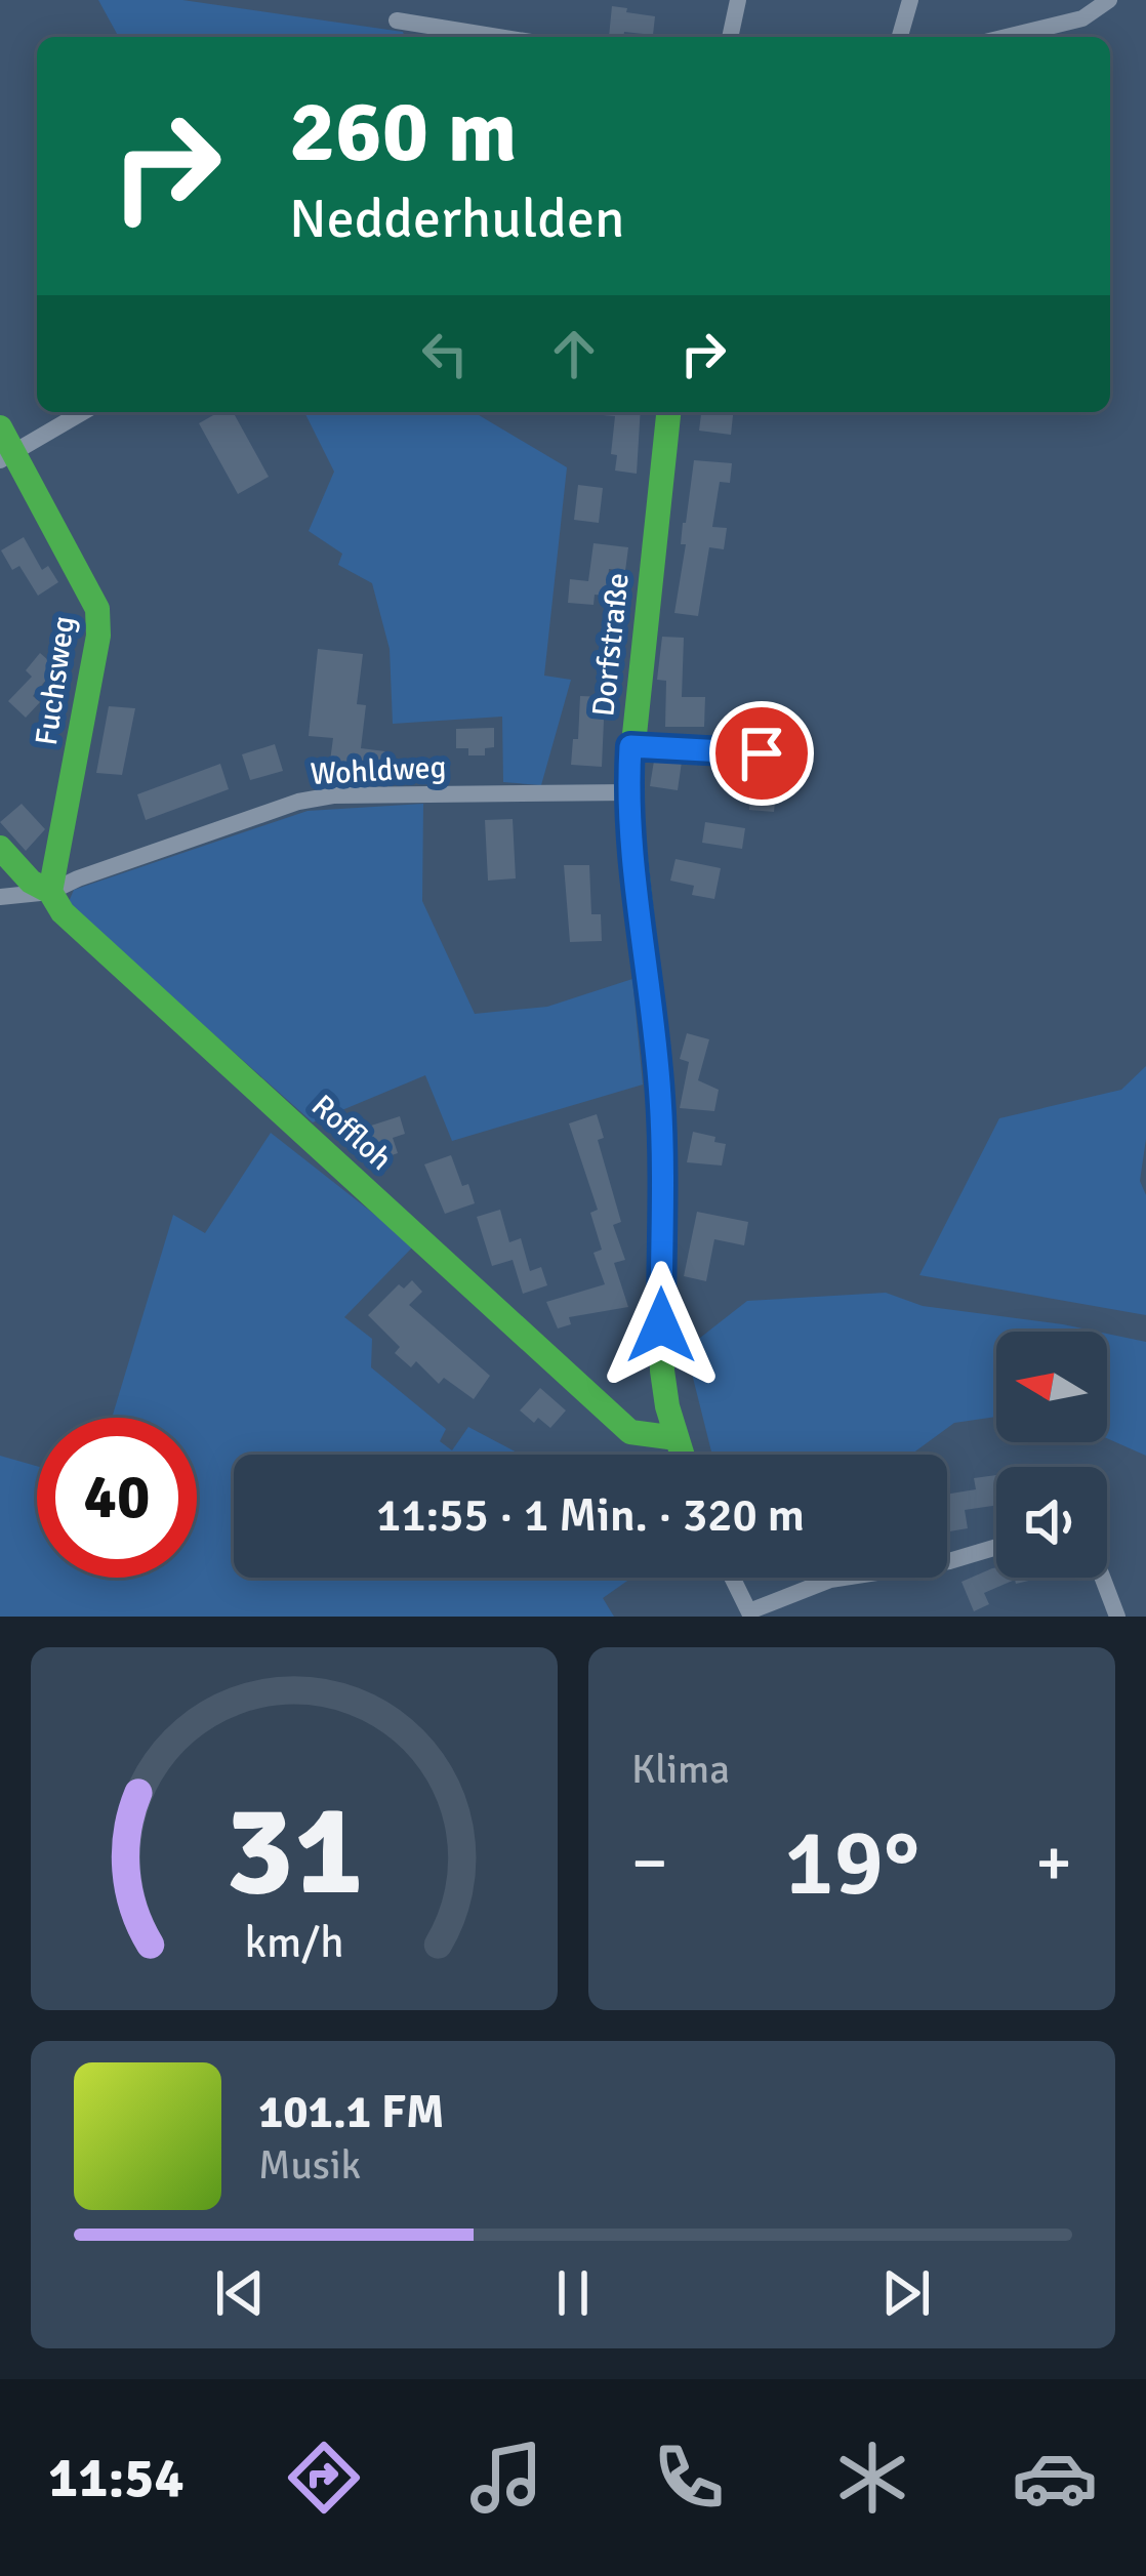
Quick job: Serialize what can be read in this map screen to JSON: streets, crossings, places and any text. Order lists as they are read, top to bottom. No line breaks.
{"streets":{"street":["Dorfstraße","Fuchsweg","Wohldweg","Roffloh"]},"crossings":[["Dorfstraße","Wohldweg"],["Dorfstraße","Roffloh"],["Fuchsweg","Wohldweg"],["Fuchsweg","Roffloh"],["Wohldweg","Roffloh"]],"north":"left","page":{"turn":["260 m","Nedderhulden"],"limit":"40","trip":"11:55 · 1 Min. · 320 m","tile":"Klima","heat":["−","19°","+"],"song":["101.1 FM","Musik"],"tabs":"11:54","gauge":["31","km/h"]}}
